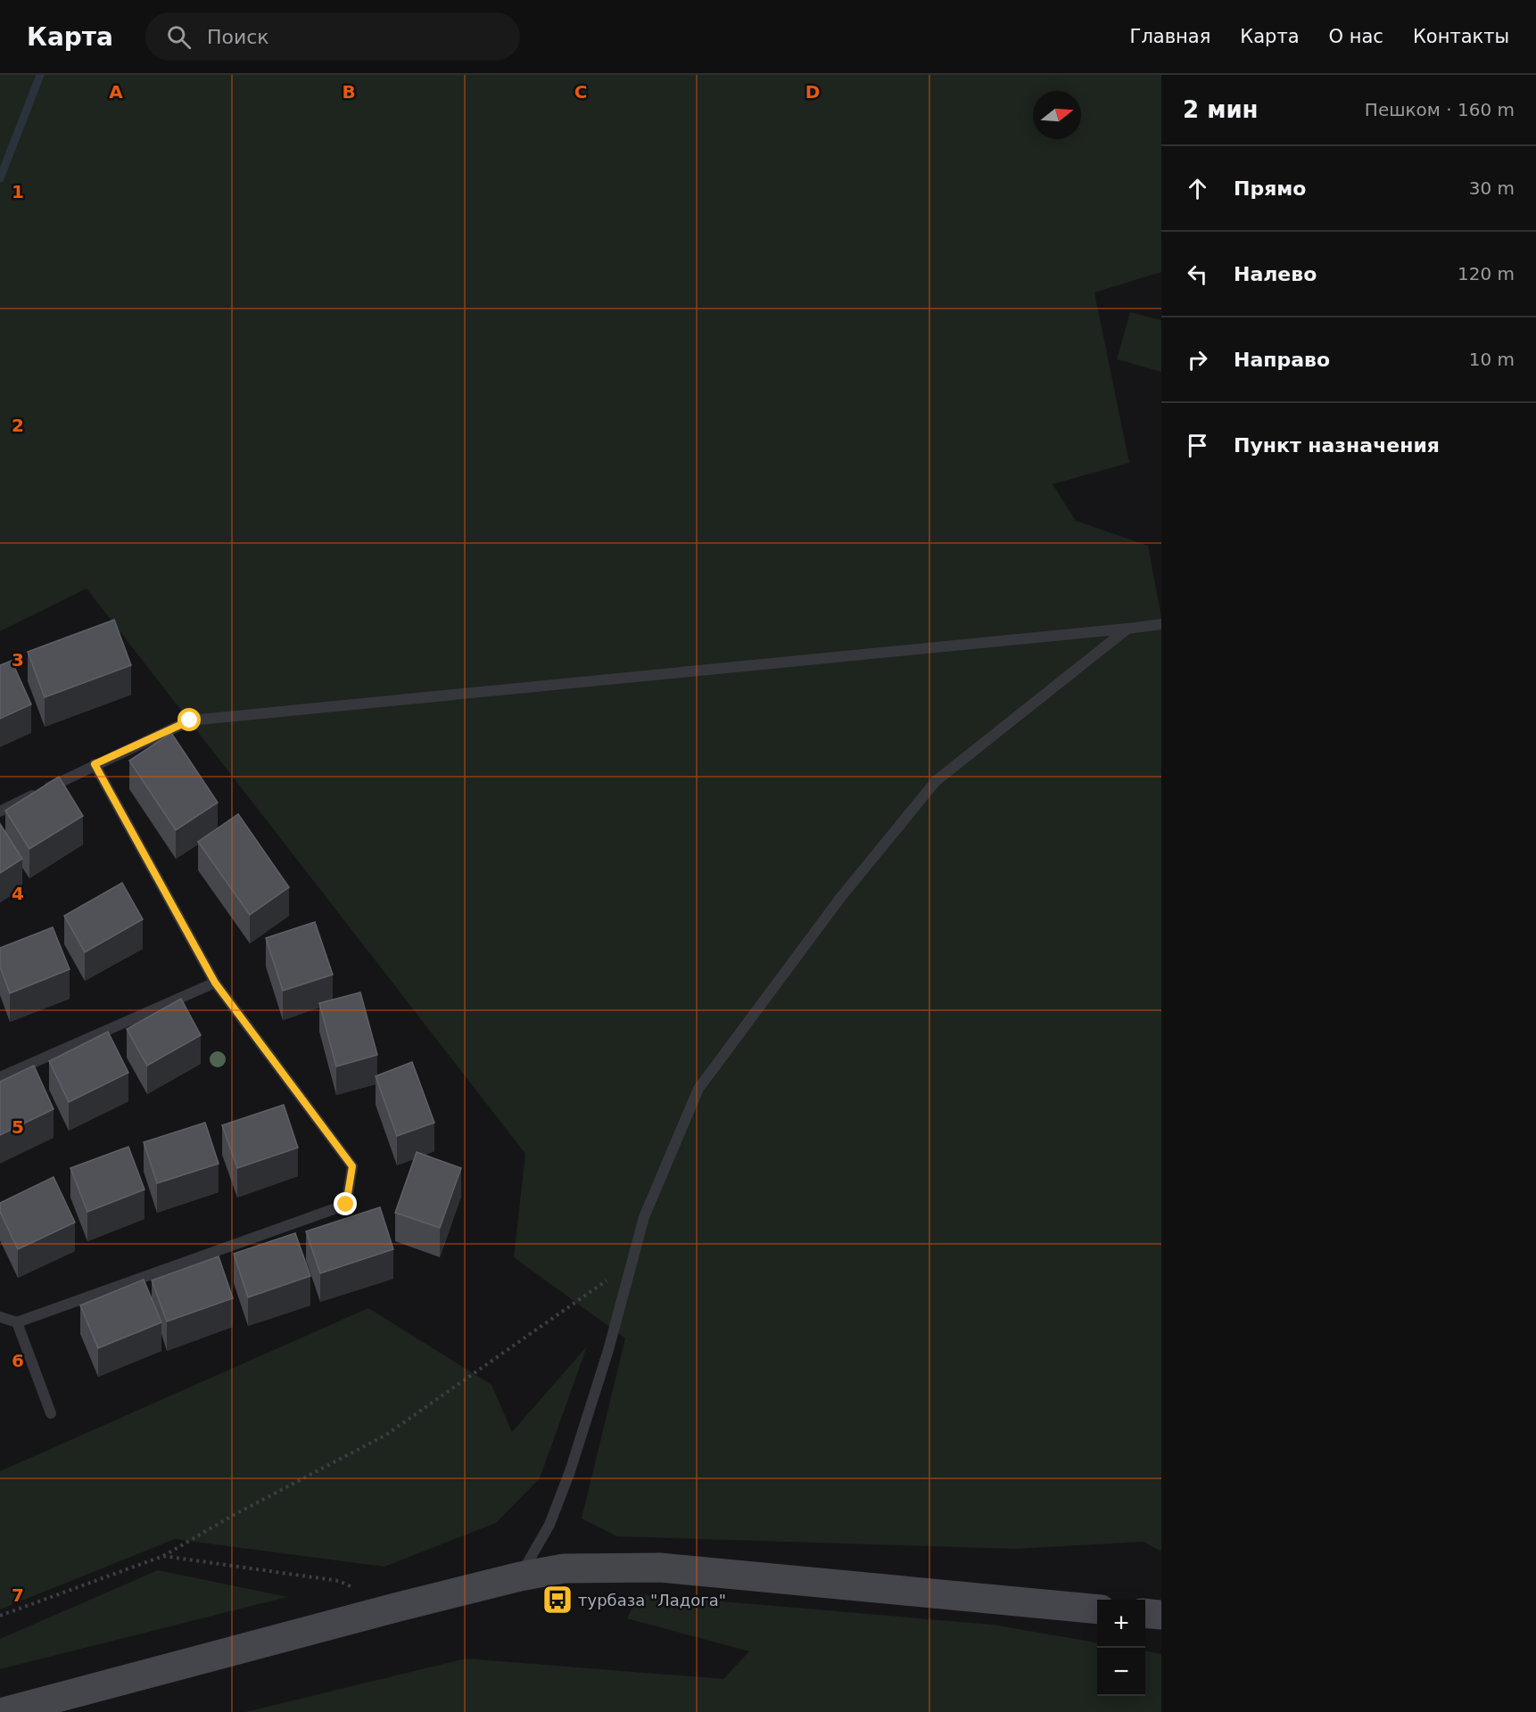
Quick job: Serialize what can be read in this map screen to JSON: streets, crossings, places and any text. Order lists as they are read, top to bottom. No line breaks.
{"places":{"bus stop":["турбаза \"Ладога\""]},"north":"right","page":{"header":"Карта","search":"Поиск","nav":["Главная","Карта","О нас","Контакты"],"heading":["2 мин","Пешком · 160 m"],"list":[["Прямо","30 m"],["Налево","120 m"],["Направо","10 m"],"Пункт назначения"],"map_buttons":["+","−"]},"grid":{"columns":["A","B","C","D"],"rows":["1","2","3","4","5","6","7"]}}
